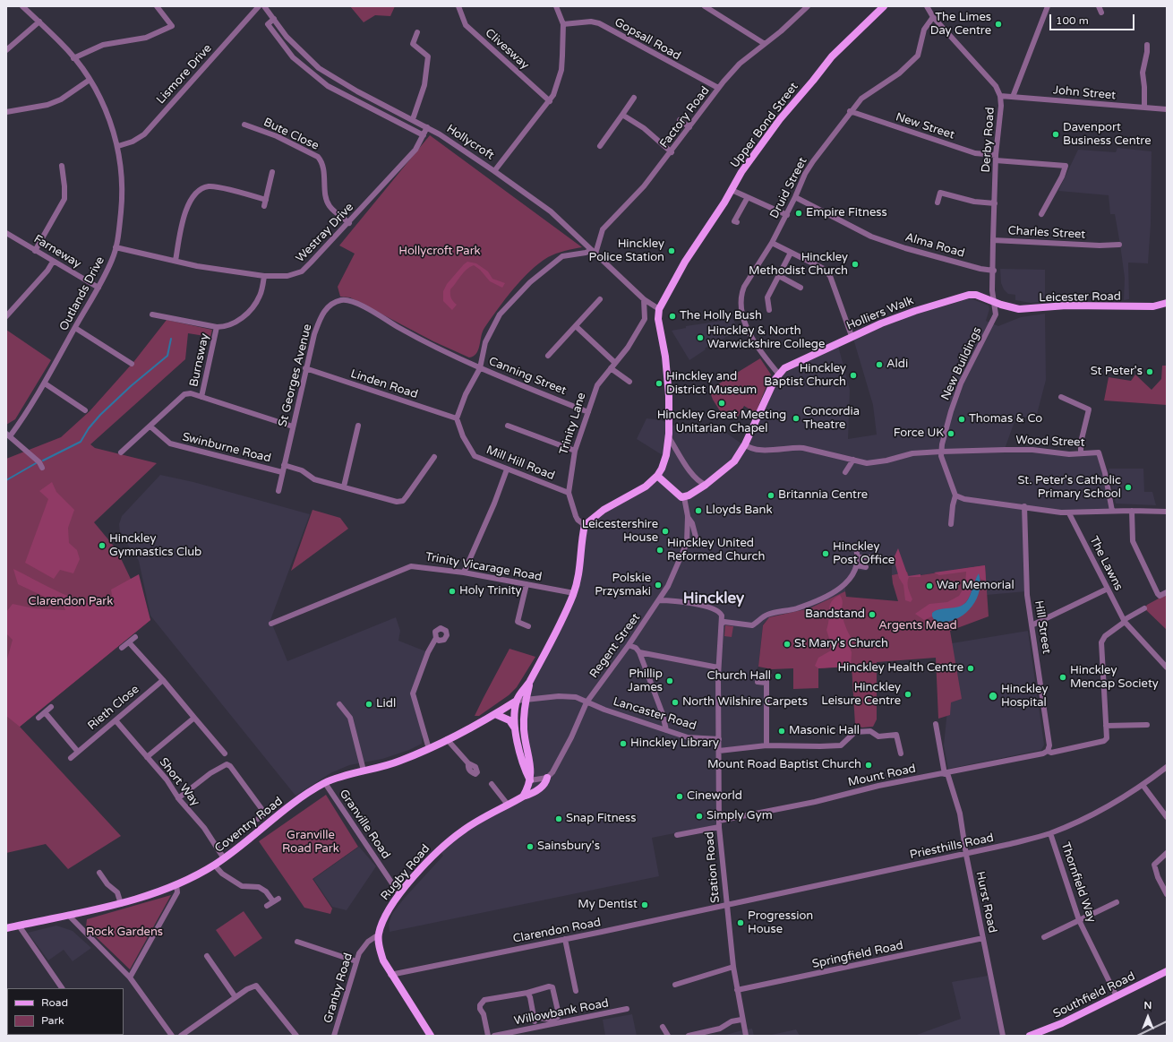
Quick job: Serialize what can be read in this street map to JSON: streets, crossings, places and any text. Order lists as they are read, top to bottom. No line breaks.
{"streets":{"main road":["Upper Bond Street","Leicester Road","Holliers Walk","Coventry Road","Rugby Road","Southfield Road"],"street":["Gopsall Road","Clivesway","Lismore Drive","John Street","Factory Road","New Street","Bute Close","Derby Road","Hollycroft","Druid Street","Westray Drive","Charles Street","Alma Road","Farneway","Outlands Drive","Burnsway","New Buildings","St Georges Avenue","Canning Street","Linden Road","Trinity Lane","Wood Street","Swinburne Road","Mill Hill Road","The Lawns","Trinity Vicarage Road","Hill Street","Regent Street","Rieth Close","Lancaster Road","Mount Road","Short Way","Granville Road","Priesthills Road","Station Road","Thornfield Way","Hurst Road","Clarendon Road","Springfield Road","Granby Road","Willowbank Road"]},"crossings":[["Gopsall Road","Factory Road"],["Lismore Drive","Outlands Drive"],["John Street","Derby Road"],["Factory Road","Hollycroft"],["Upper Bond Street","Hollycroft"],["New Street","Derby Road"],["New Street","Druid Street"],["Bute Close","Westray Drive"],["Derby Road","Druid Street"],["Derby Road","Charles Street"],["Derby Road","Alma Road"],["Derby Road","Leicester Road"],["Derby Road","Holliers Walk"],["Derby Road","New Buildings"],["Hollycroft","Westray Drive"],["Hollycroft","Trinity Lane"],["Druid Street","Alma Road"],["Druid Street","Holliers Walk"],["Westray Drive","Outlands Drive"],["Farneway","Outlands Drive"],["Leicester Road","Holliers Walk"],["Leicester Road","New Buildings"],["Holliers Walk","New Buildings"],["Holliers Walk","Wood Street"],["New Buildings","Wood Street"],["St Georges Avenue","Canning Street"],["St Georges Avenue","Linden Road"],["St Georges Avenue","Swinburne Road"],["Canning Street","Trinity Lane"],["Linden Road","Mill Hill Road"],["Trinity Lane","Mill Hill Road"],["Hill Street","Mount Road"],["Regent Street","Lancaster Road"],["Regent Street","Coventry Road"],["Regent Street","Station Road"],["Regent Street","Rugby Road"],["Rieth Close","Short Way"],["Lancaster Road","Coventry Road"],["Lancaster Road","Station Road"],["Lancaster Road","Rugby Road"],["Mount Road","Station Road"],["Mount Road","Hurst Road"],["Short Way","Coventry Road"],["Granville Road","Coventry Road"],["Granville Road","Rugby Road"],["Coventry Road","Rugby Road"],["Priesthills Road","Station Road"],["Priesthills Road","Thornfield Way"],["Priesthills Road","Hurst Road"],["Priesthills Road","Clarendon Road"],["Station Road","Clarendon Road"],["Station Road","Springfield Road"],["Rugby Road","Clarendon Road"],["Rugby Road","Granby Road"],["Thornfield Way","Southfield Road"],["Hurst Road","Springfield Road"]],"districts":["Hinckley"],"parks":["Hollycroft Park","Clarendon Park","Argents Mead","Granville Road Park","Rock Gardens"],"places":["The Limes Day Centre","Davenport Business Centre","Empire Fitness","Hinckley Police Station","Hinckley Methodist Church","The Holly Bush","Hinckley & North Warwickshire College","Aldi","St Peter's","Hinckley Baptist Church","Hinckley and District Museum","Hinckley Great Meeting Unitarian Chapel","Concordia Theatre","Thomas & Co","Force UK","St. Peter's Catholic Primary School","Britannia Centre","Lloyds Bank","Leicestershire House","Hinckley Gymnastics Club","Hinckley United Reformed Church","Hinckley Post Office","Polskie Przysmaki","War Memorial","Holy Trinity","Bandstand","St Mary's Church","Hinckley Health Centre","Church Hall","Hinckley Mencap Society","Phillip James","Hinckley Leisure Centre","Hinckley Hospital","North Wilshire Carpets","Lidl","Masonic Hall","Hinckley Library","Mount Road Baptist Church","Cineworld","Simply Gym","Snap Fitness","Sainsbury's","My Dentist","Progression House"],"legend":["Road","Park"],"scale_bar":"100 m","north":"top"}
